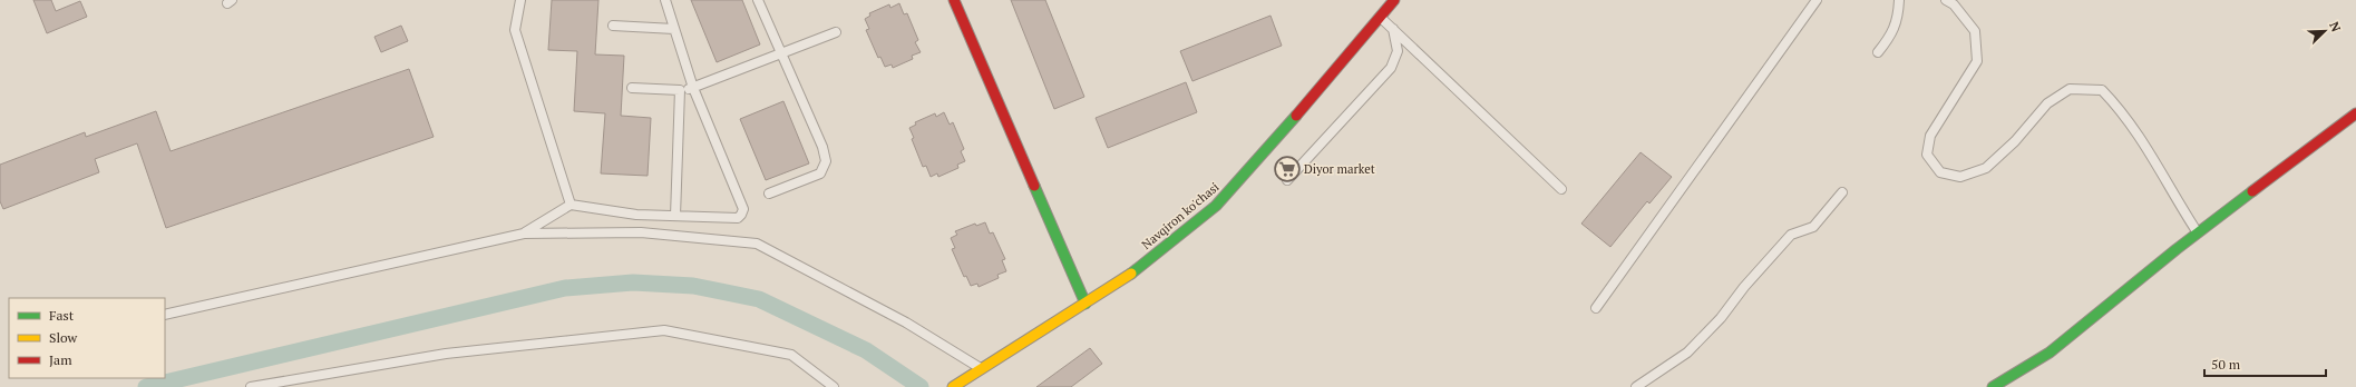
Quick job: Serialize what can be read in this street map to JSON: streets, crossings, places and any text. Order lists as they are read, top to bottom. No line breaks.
{"streets":{"street":["Navqiron ko'chasi"]},"places":{"supermarket":["Diyor market"]},"legend":["Fast","Slow","Jam"],"scale_bar":"50 m","north":"top right"}
